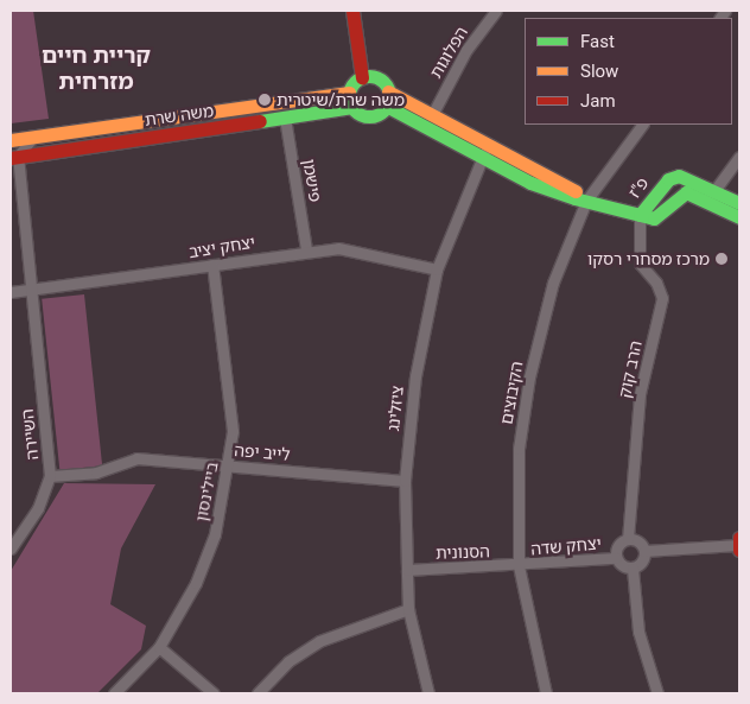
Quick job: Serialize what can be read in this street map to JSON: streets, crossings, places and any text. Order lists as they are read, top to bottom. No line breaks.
{"streets":{"street":["הפלוגות","משה שרת","פישמן","פ\"ז","יצחק יציב","הרב קוק","הקיבוצים","ציזלינג","השיירה","לייב יפה","ביילינסון","יצחק שדה","הסנונית"]},"crossings":[["משה שרת","פישמן"],["משה שרת","השיירה"],["פישמן","יצחק יציב"],["פ\"ז","הרב קוק"],["יצחק יציב","ציזלינג"],["יצחק יציב","השיירה"],["יצחק יציב","ביילינסון"],["הרב קוק","יצחק שדה"],["הקיבוצים","יצחק שדה"],["הקיבוצים","הסנונית"],["ציזלינג","לייב יפה"],["ציזלינג","הסנונית"],["השיירה","לייב יפה"],["לייב יפה","ביילינסון"],["יצחק שדה","הסנונית"]],"districts":["קריית חיים מזרחית"],"places":["משה שרת/שיטרית","מרכז מסחרי רסקו"],"legend":["Fast","Slow","Jam"]}
